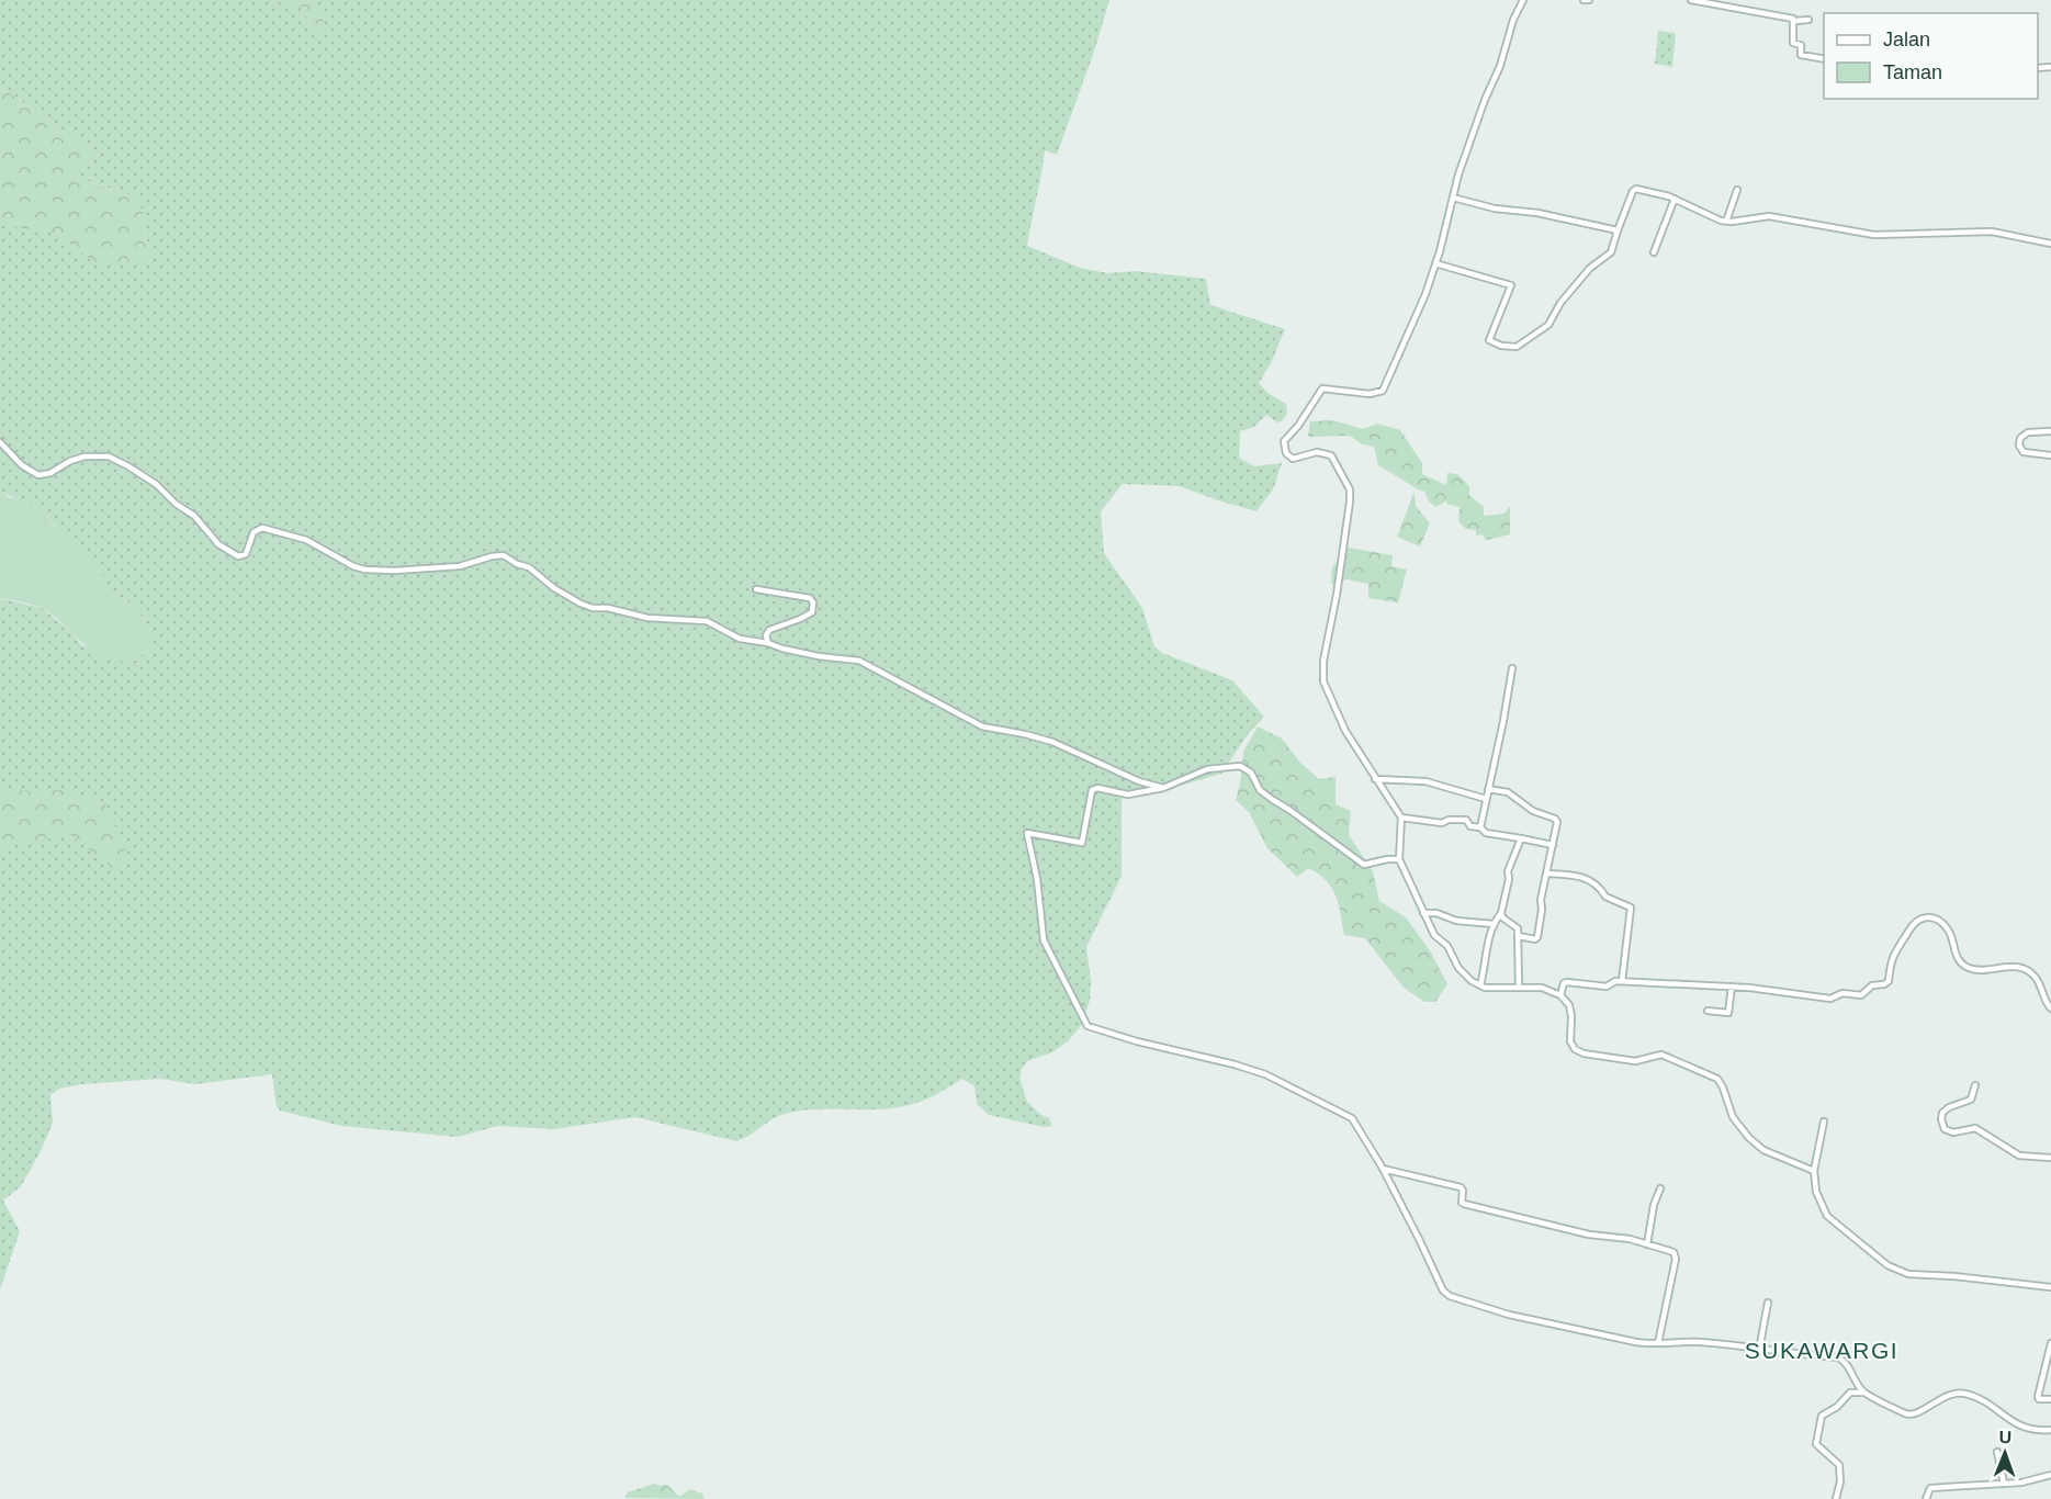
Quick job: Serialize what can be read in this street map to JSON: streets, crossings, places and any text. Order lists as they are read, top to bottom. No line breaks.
{"districts":["SUKAWARGI"],"legend":["Jalan","Taman"],"north":"top"}
